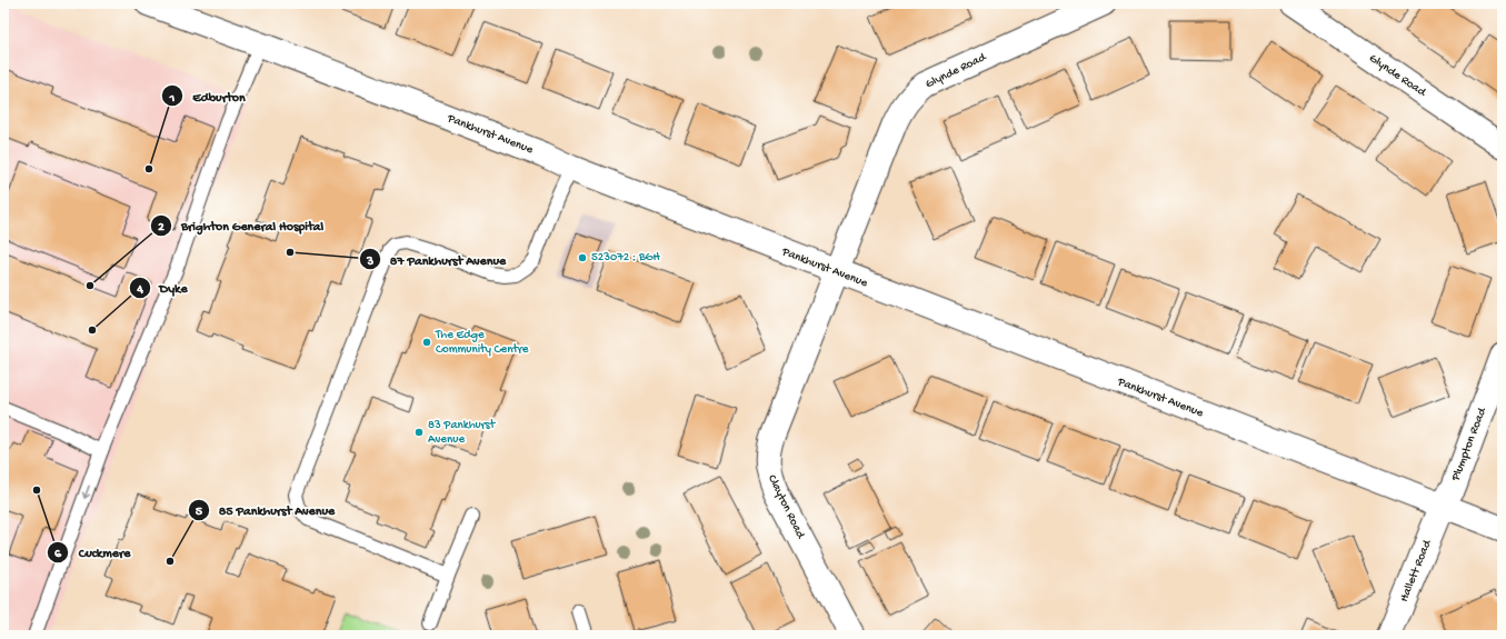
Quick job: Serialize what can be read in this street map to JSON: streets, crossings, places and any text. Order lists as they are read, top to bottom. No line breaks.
{"streets":{"street":["Glynde Road","Pankhurst Avenue","Plumpton Road","Clayton Road","Hallett Road"]},"crossings":[["Glynde Road","Pankhurst Avenue"],["Glynde Road","Clayton Road"],["Pankhurst Avenue","Plumpton Road"],["Pankhurst Avenue","Clayton Road"],["Pankhurst Avenue","Hallett Road"],["Plumpton Road","Hallett Road"]],"places":["Edburton","87 Pankhurst Avenue","523072 : BGH","Brighton General Hospital","Dyke","The Edge Community Centre","83 Pankhurst Avenue","Cuckmere","85 Pankhurst Avenue"]}
